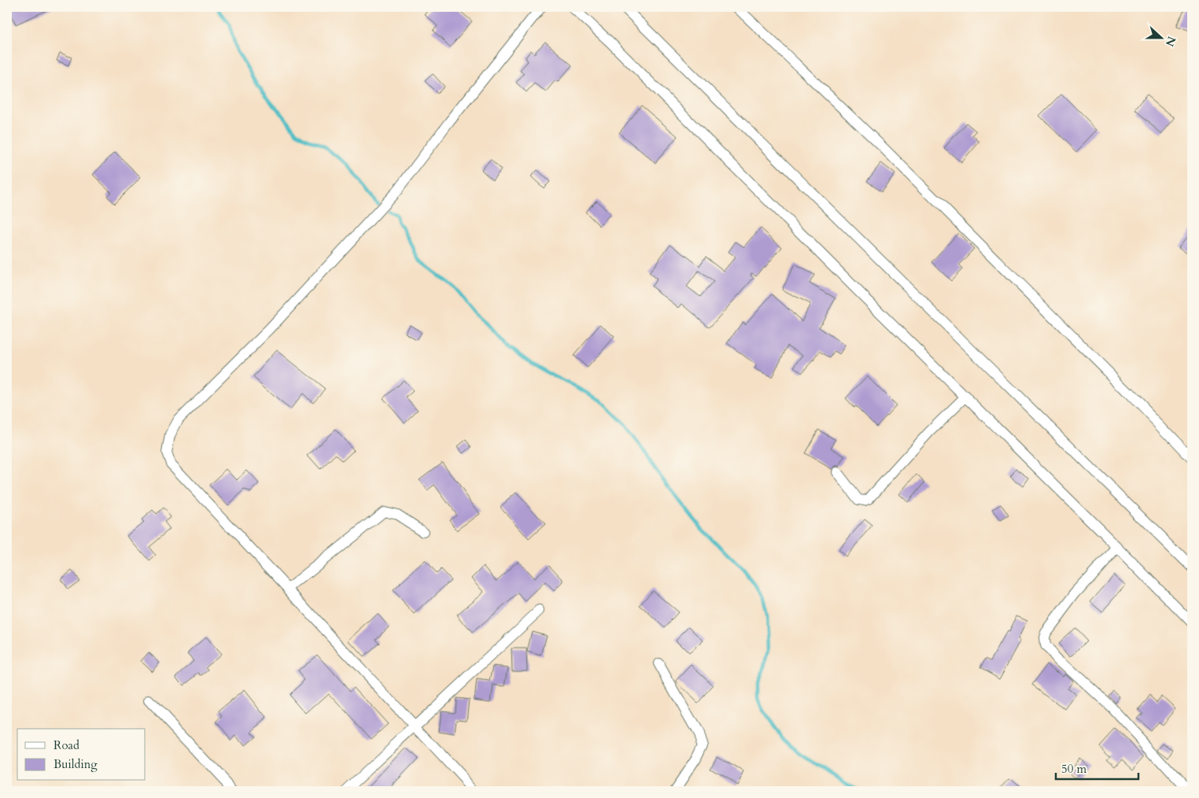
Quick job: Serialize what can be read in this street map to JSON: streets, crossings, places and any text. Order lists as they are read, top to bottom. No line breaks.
{"legend":["Road","Building"],"scale_bar":"50 m","north":"right"}
